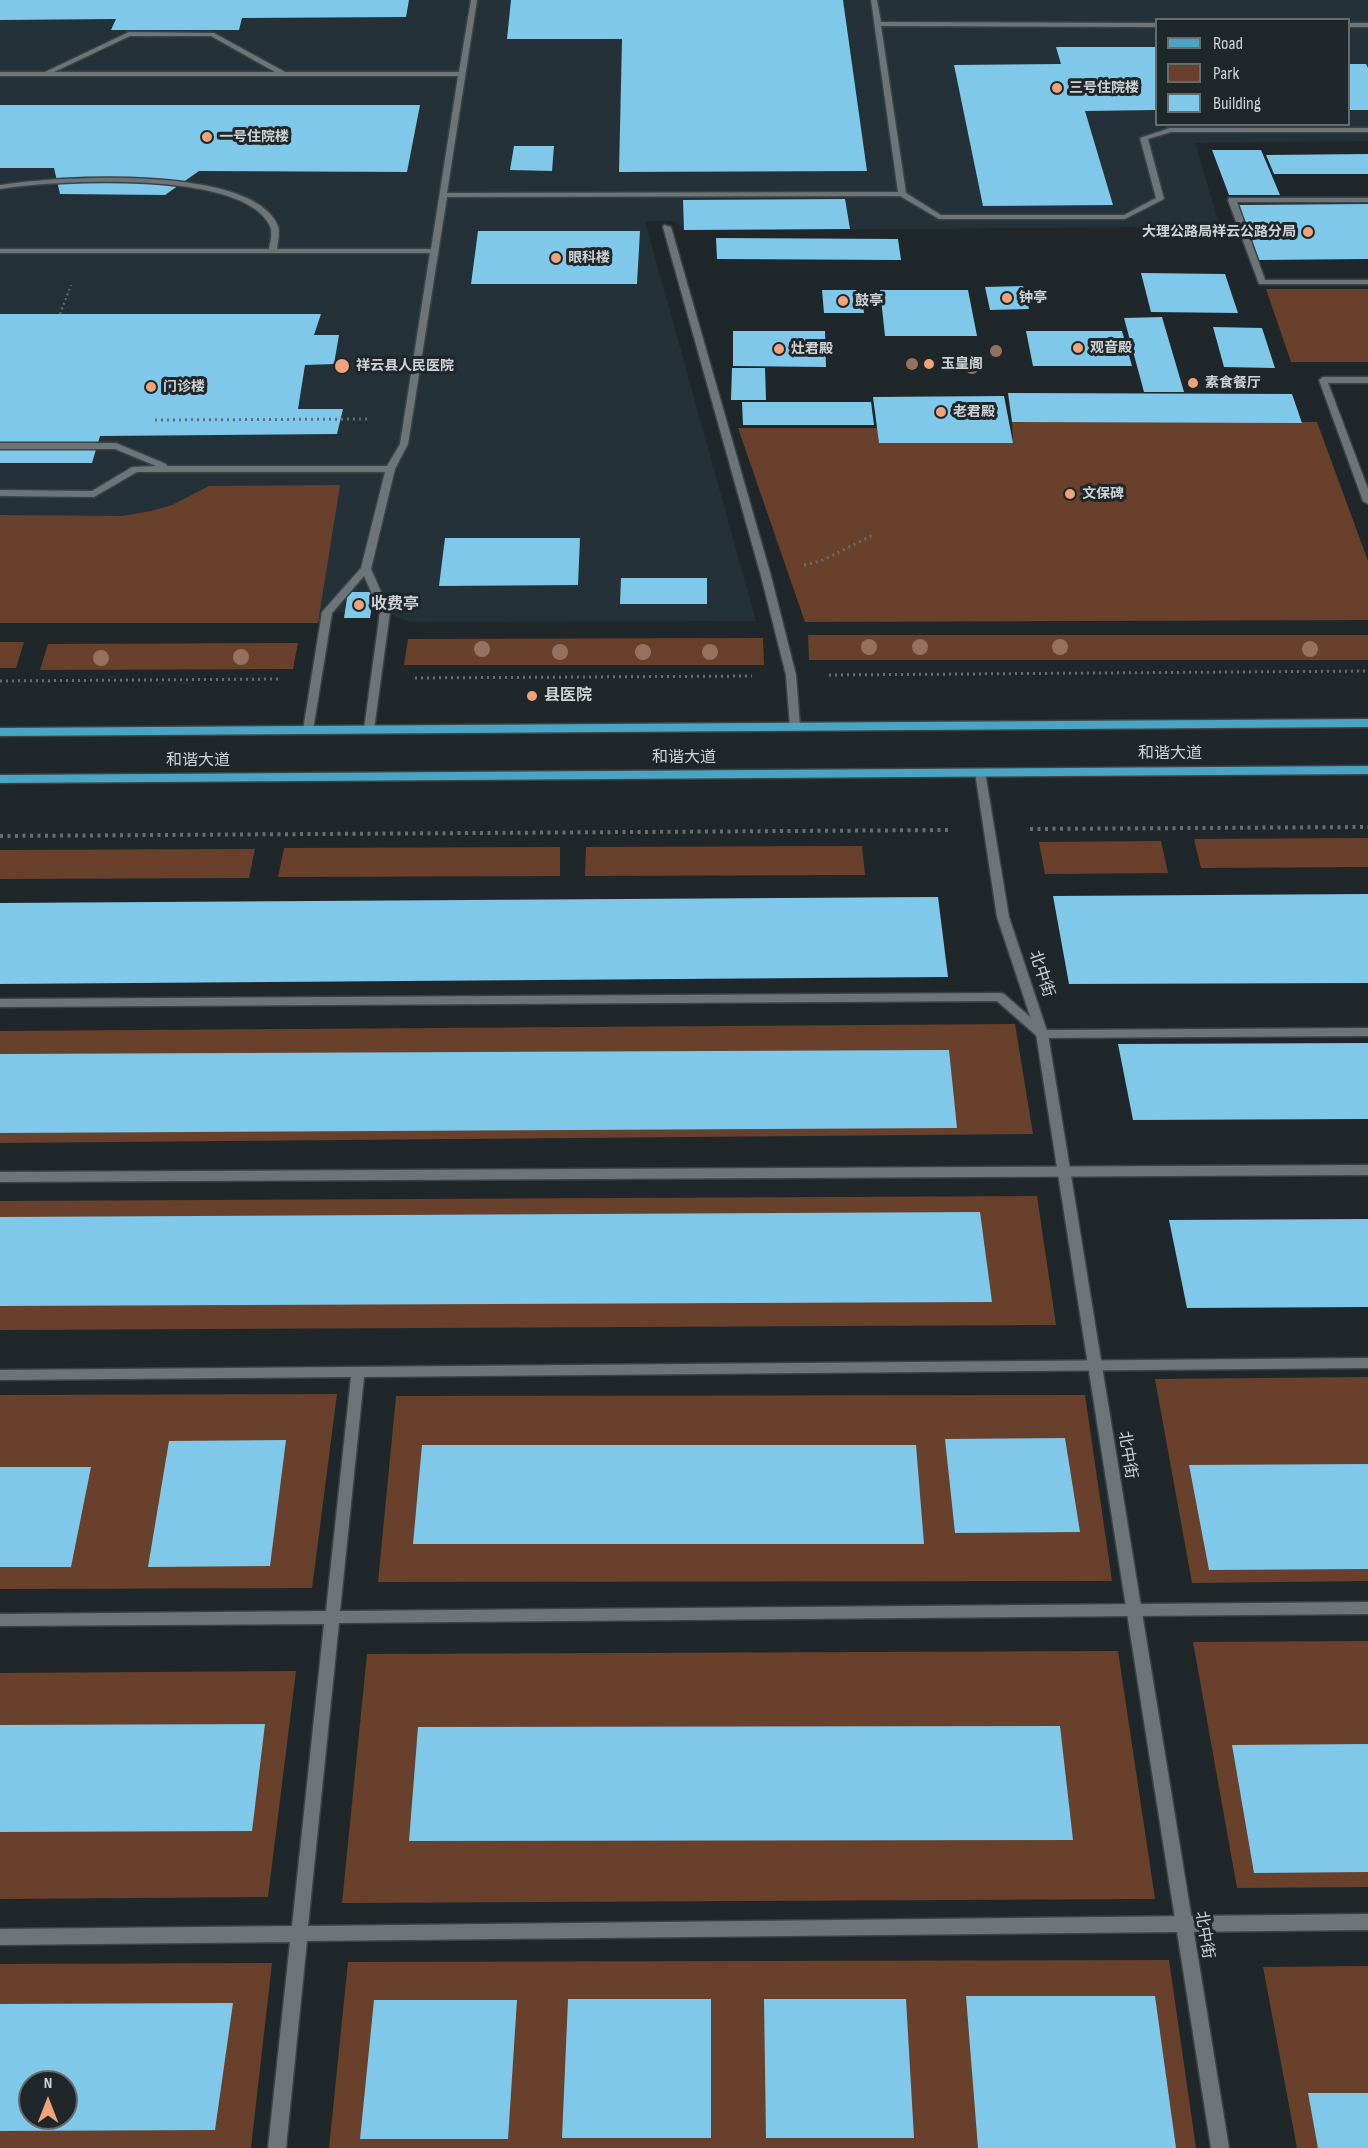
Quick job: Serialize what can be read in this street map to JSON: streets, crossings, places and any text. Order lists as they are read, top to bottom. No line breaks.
{"streets":{"main road":["和谐大道"],"street":["北中街"]},"crossings":[["和谐大道","北中街"]],"places":["三号住院楼","一号住院楼","大理公路局祥云公路分局","眼科楼","钟亭","鼓亭","观音殿","灶君殿","玉皇阁","祥云县人民医院","素食餐厅","门诊楼","老君殿","文保碑","收费亭","县医院"],"legend":["Road","Park","Building"],"north":"top"}
